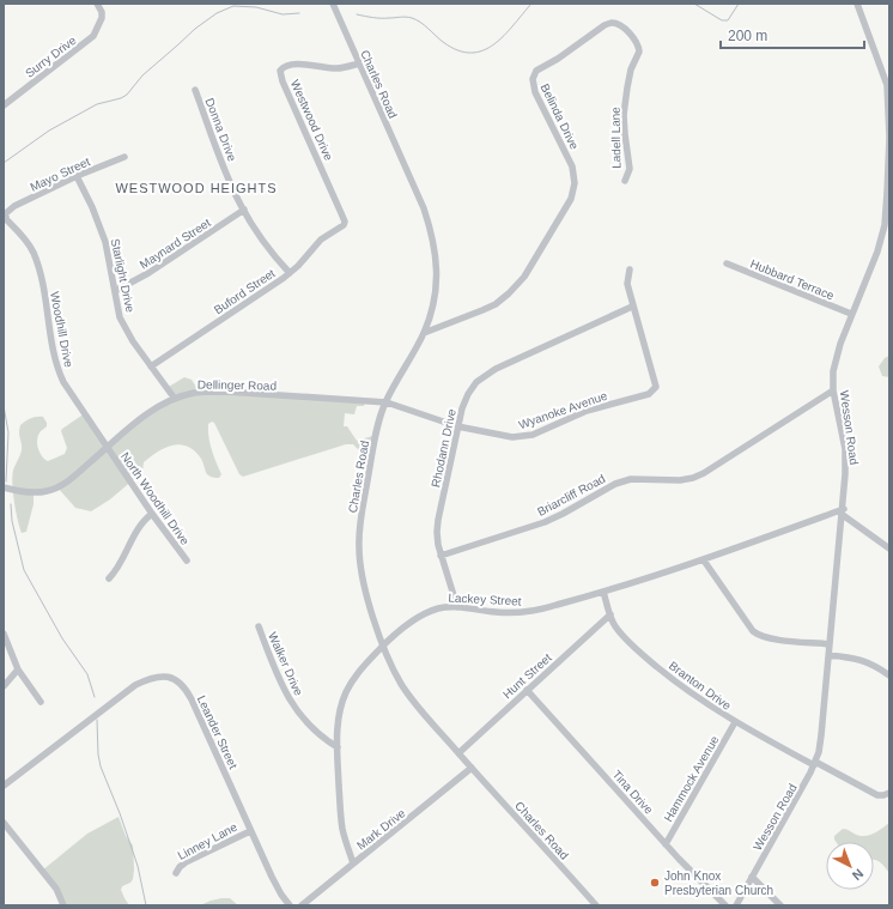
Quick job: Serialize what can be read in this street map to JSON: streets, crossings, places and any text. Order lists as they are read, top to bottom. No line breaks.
{"streets":{"street":["Surry Drive","Charles Road","Belinda Drive","Westwood Drive","Donna Drive","Ladell Lane","Mayo Street","Maynard Street","Starlight Drive","Hubbard Terrace","Buford Street","Woodhill Drive","Dellinger Road","Wyanoke Avenue","Wesson Road","Rhodann Drive","Briarcliff Road","North Woodhill Drive","Lackey Street","Walker Drive","Hunt Street","Branton Drive","Leander Street","Hammock Avenue","Tina Drive","Mark Drive","Linney Lane"]},"crossings":[["Charles Road","Belinda Drive"],["Charles Road","Westwood Drive"],["Charles Road","Dellinger Road"],["Charles Road","Wyanoke Avenue"],["Charles Road","Lackey Street"],["Charles Road","Hunt Street"],["Charles Road","Mark Drive"],["Belinda Drive","Ladell Lane"],["Westwood Drive","Buford Street"],["Donna Drive","Maynard Street"],["Donna Drive","Buford Street"],["Mayo Street","Starlight Drive"],["Mayo Street","Woodhill Drive"],["Maynard Street","Starlight Drive"],["Starlight Drive","Buford Street"],["Starlight Drive","Dellinger Road"],["Hubbard Terrace","Wesson Road"],["Woodhill Drive","Dellinger Road"],["Woodhill Drive","North Woodhill Drive"],["Dellinger Road","Wyanoke Avenue"],["Dellinger Road","North Woodhill Drive"],["Wyanoke Avenue","Rhodann Drive"],["Wesson Road","Briarcliff Road"],["Wesson Road","Lackey Street"],["Wesson Road","Branton Drive"],["Rhodann Drive","Briarcliff Road"],["Rhodann Drive","Lackey Street"],["Lackey Street","Walker Drive"],["Lackey Street","Branton Drive"],["Lackey Street","Mark Drive"],["Hunt Street","Branton Drive"],["Hunt Street","Tina Drive"],["Branton Drive","Hammock Avenue"],["Leander Street","Linney Lane"],["Hammock Avenue","Tina Drive"]],"districts":["WESTWOOD HEIGHTS"],"places":["John Knox Presbyterian Church"],"scale_bar":"200 m","north":"bottom right"}
